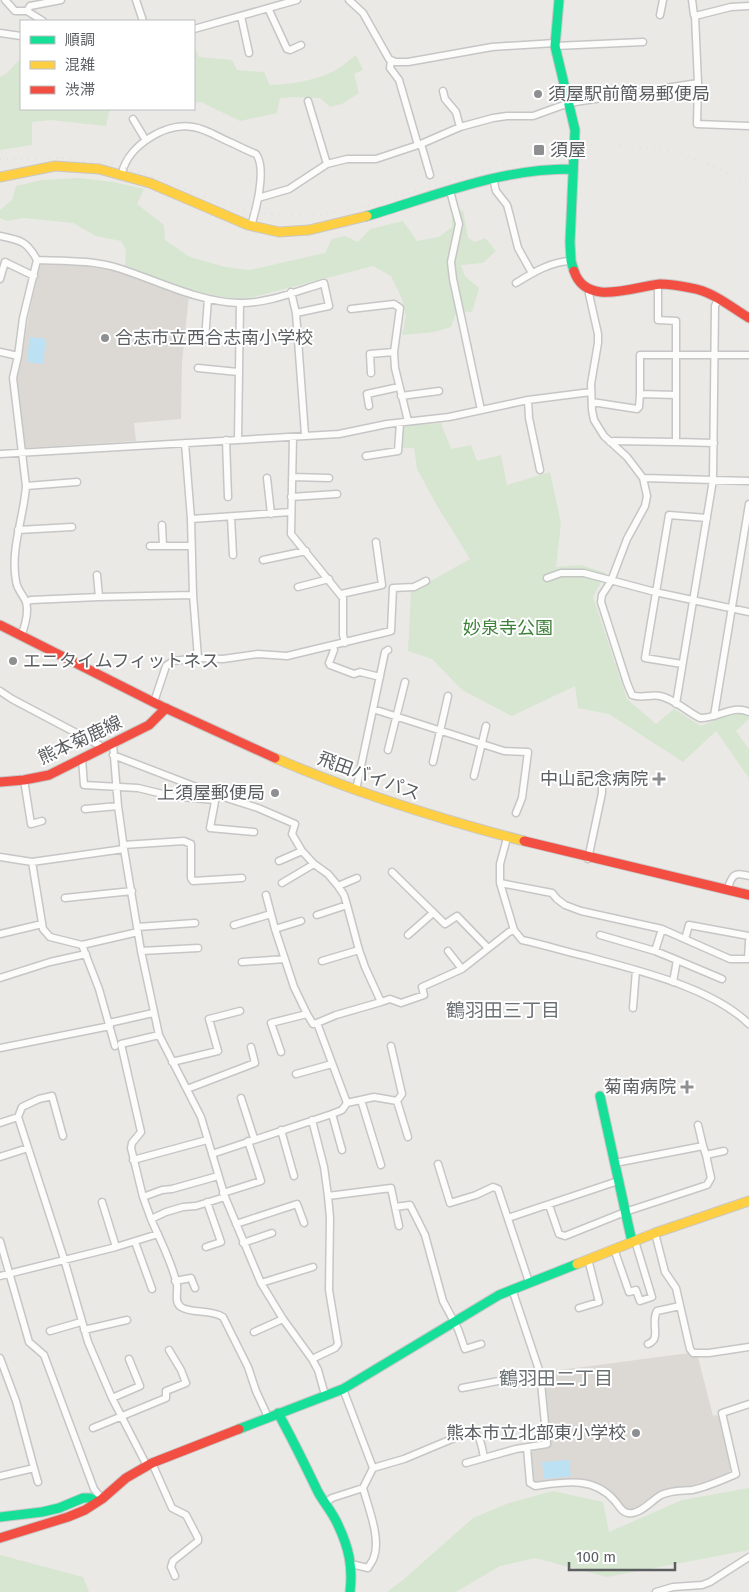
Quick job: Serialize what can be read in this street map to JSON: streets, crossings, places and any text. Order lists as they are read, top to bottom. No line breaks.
{"streets":{"main road":["熊本菊鹿線","飛田バイパス"]},"crossings":[["熊本菊鹿線","飛田バイパス"]],"districts":["鶴羽田三丁目","鶴羽田二丁目"],"parks":["妙泉寺公園"],"places":{"other":["須屋駅前簡易郵便局","合志市立西合志南小学校","エニタイムフィットネス","上須屋郵便局","熊本市立北部東小学校"],"transit":["須屋"],"health":["中山記念病院","菊南病院"]},"legend":["順調","混雑","渋滞"],"scale_bar":"100 m"}
